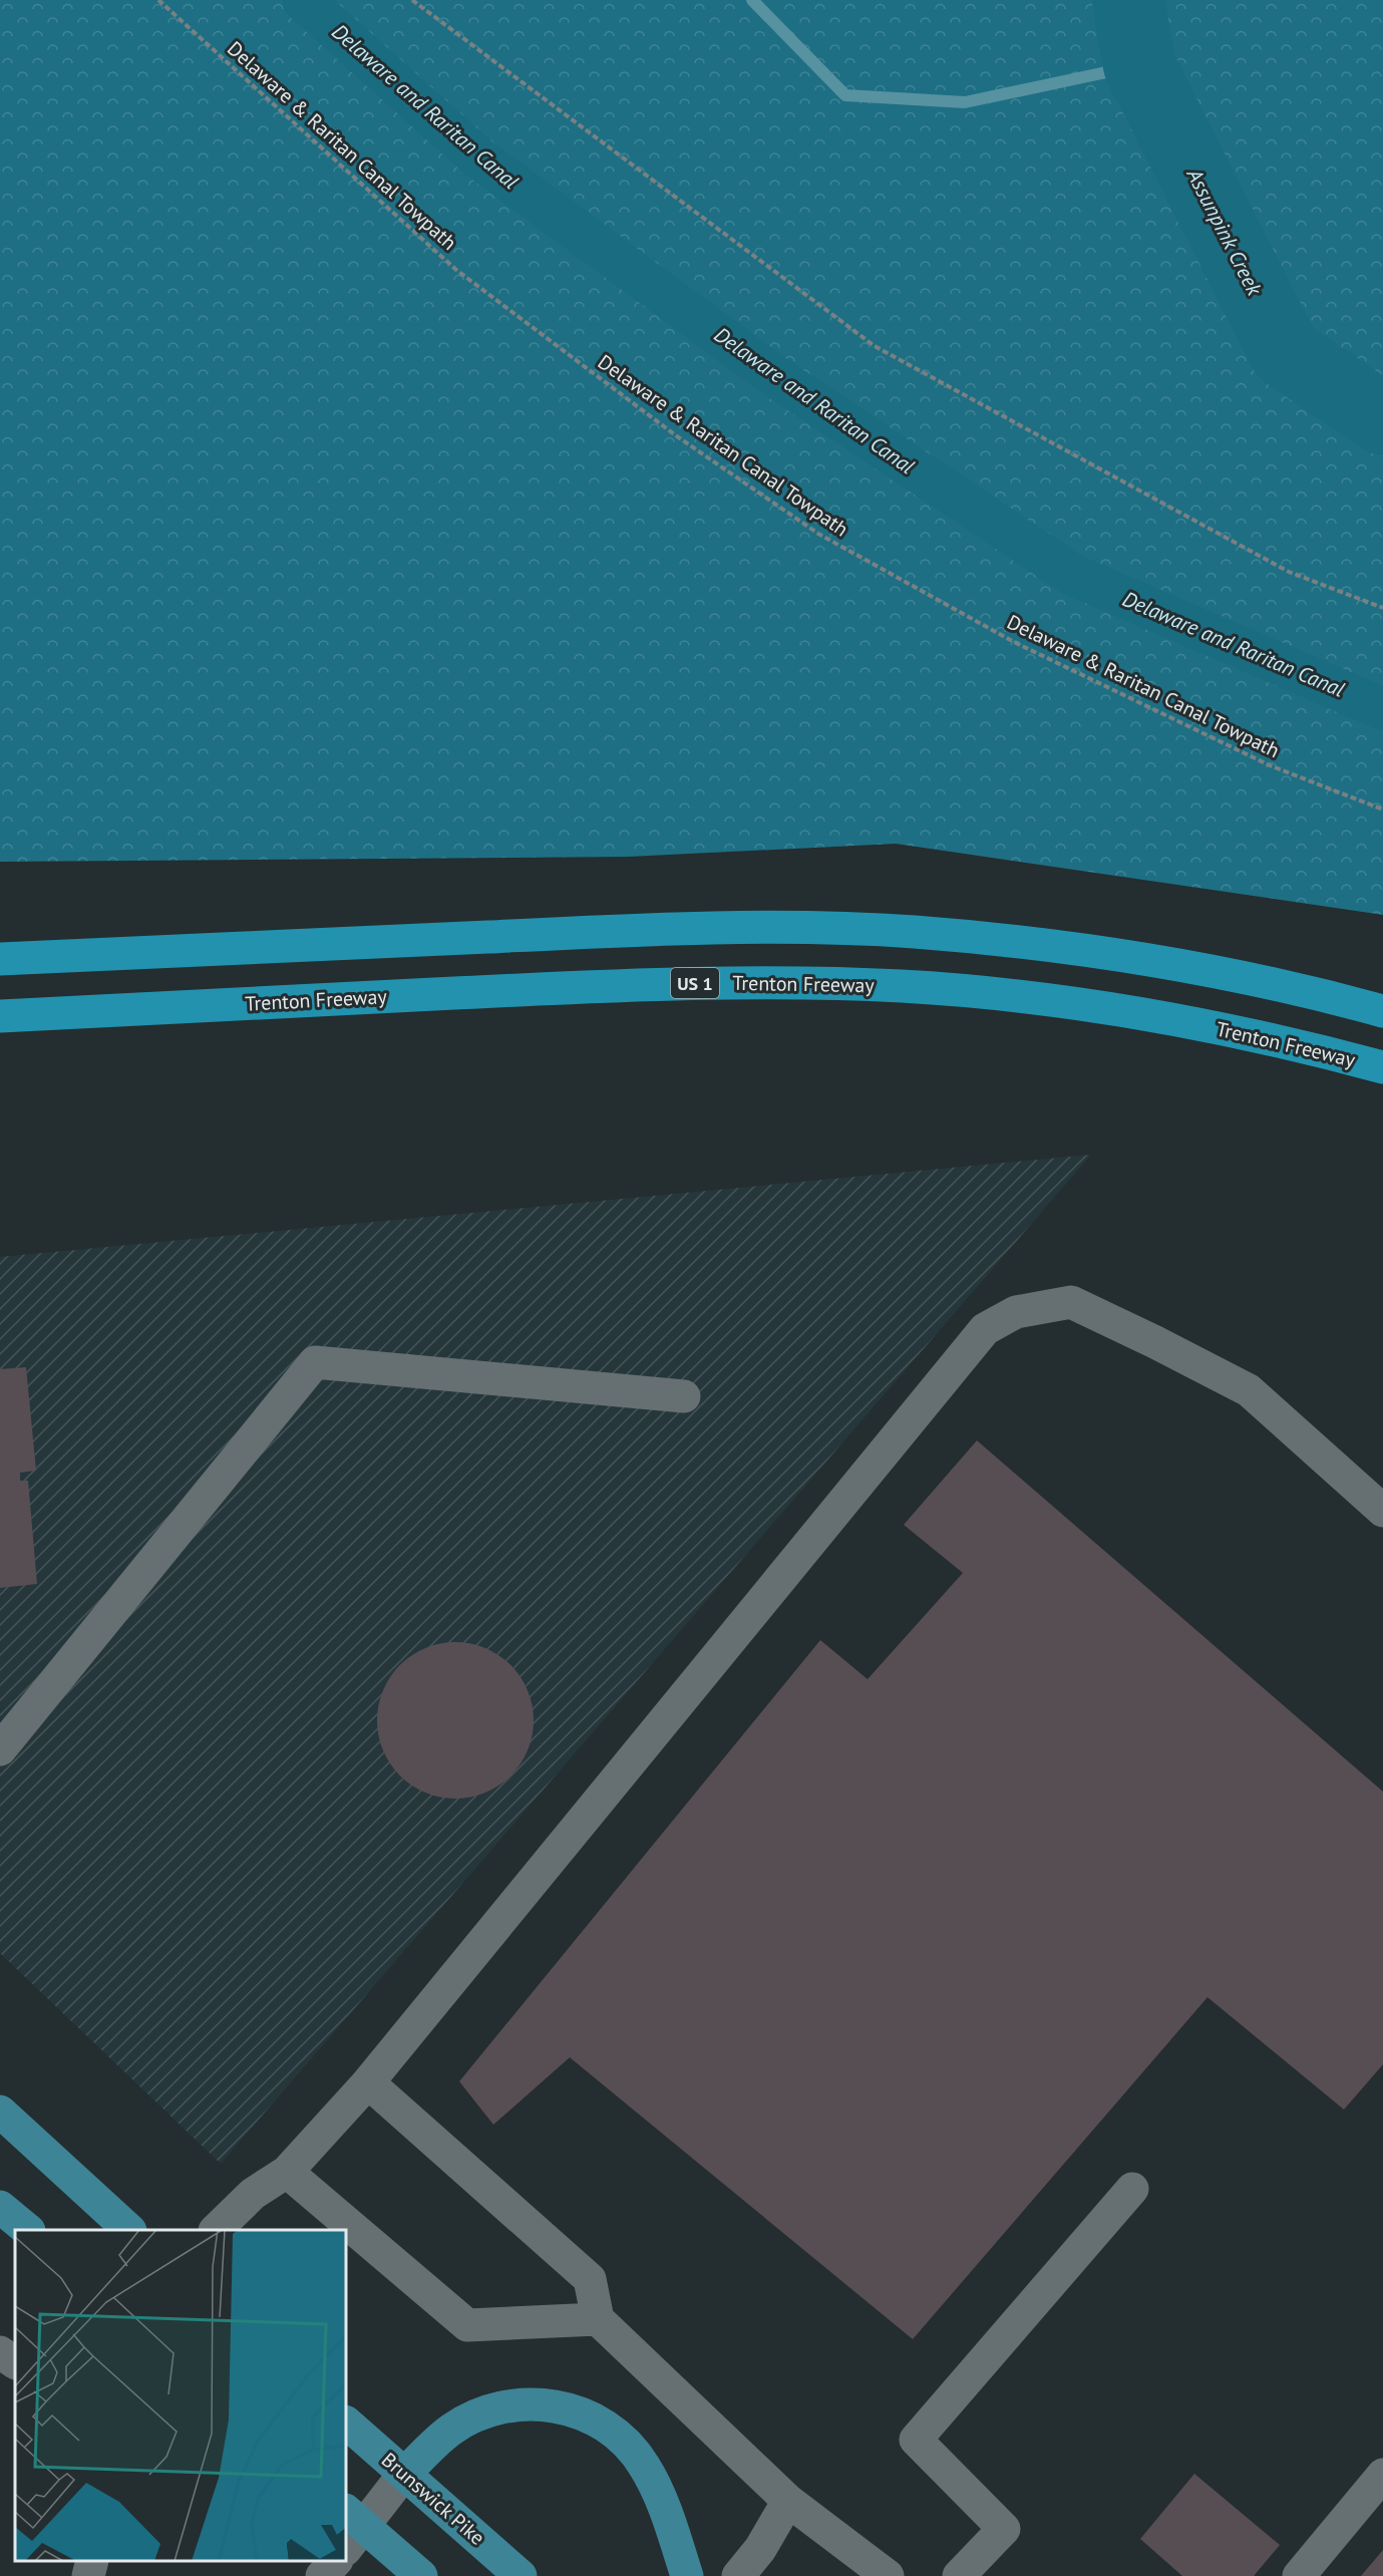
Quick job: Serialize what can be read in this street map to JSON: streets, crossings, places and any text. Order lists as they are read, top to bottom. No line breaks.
{"streets":{"highway":["US 1","Trenton Freeway"],"main road":["Brunswick Pike"],"path":["Delaware & Raritan Canal Towpath"]},"water":["Delaware and Raritan Canal","Assunpink Creek"]}
